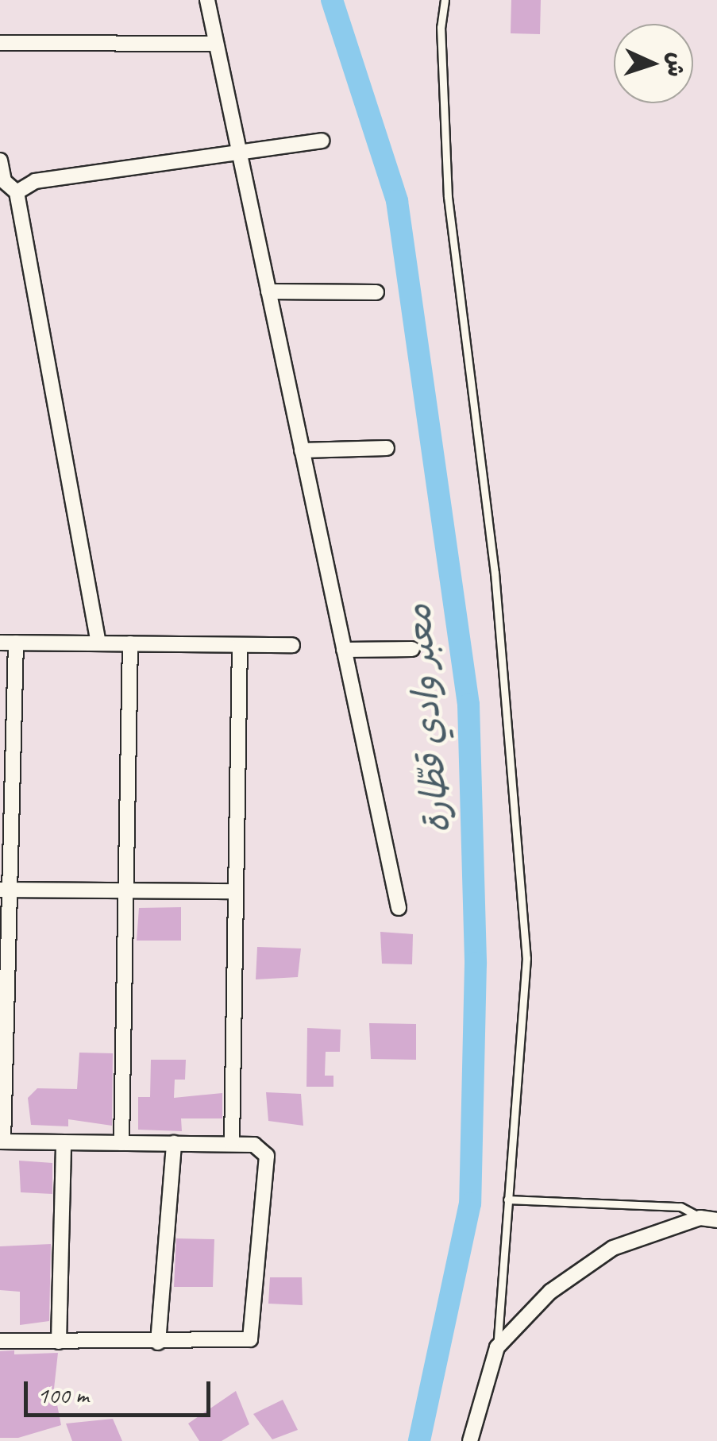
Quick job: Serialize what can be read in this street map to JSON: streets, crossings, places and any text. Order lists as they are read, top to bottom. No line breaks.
{"water":["معبر وادي قطّارة"],"scale_bar":"100 m","north":"right"}
